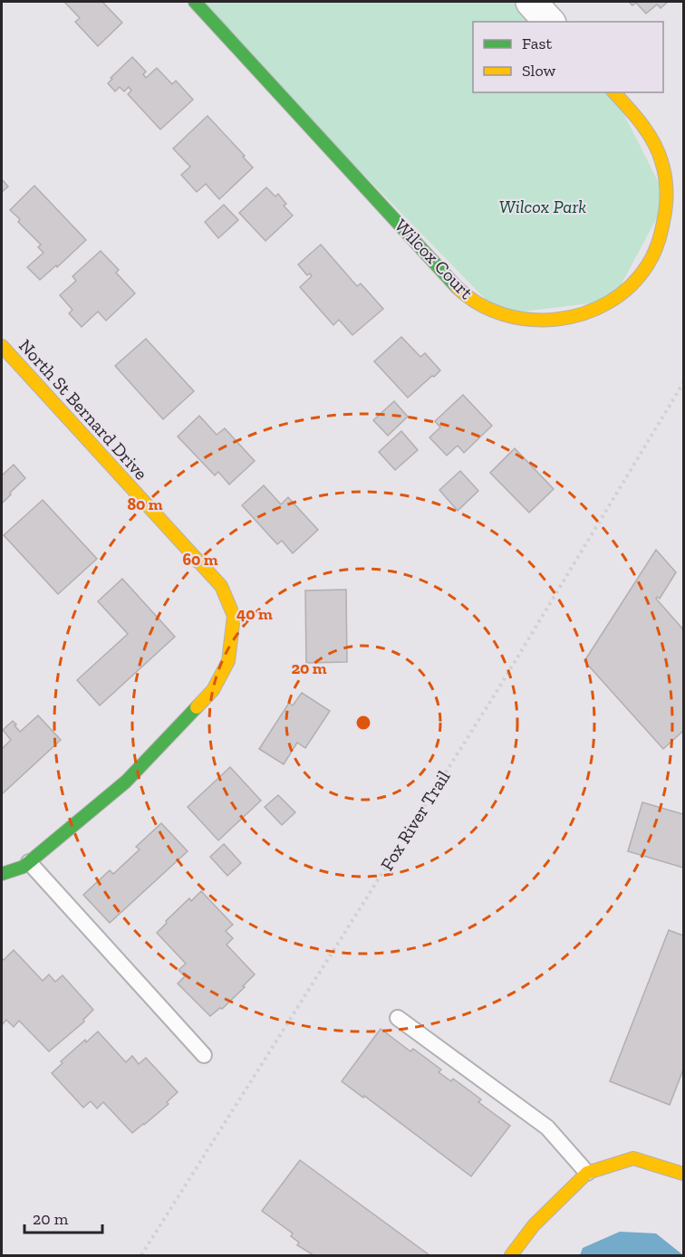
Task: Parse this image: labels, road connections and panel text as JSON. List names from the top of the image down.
{
  "streets": {
    "street": ["Wilcox Court", "North St Bernard Drive"],
    "path": ["Fox River Trail"]
  },
  "parks": ["Wilcox Park"],
  "legend": ["Fast", "Slow"],
  "scale_bar": "20 m",
  "rings": [
    "80 m",
    "60 m",
    "40 m",
    "20 m"
  ]
}
